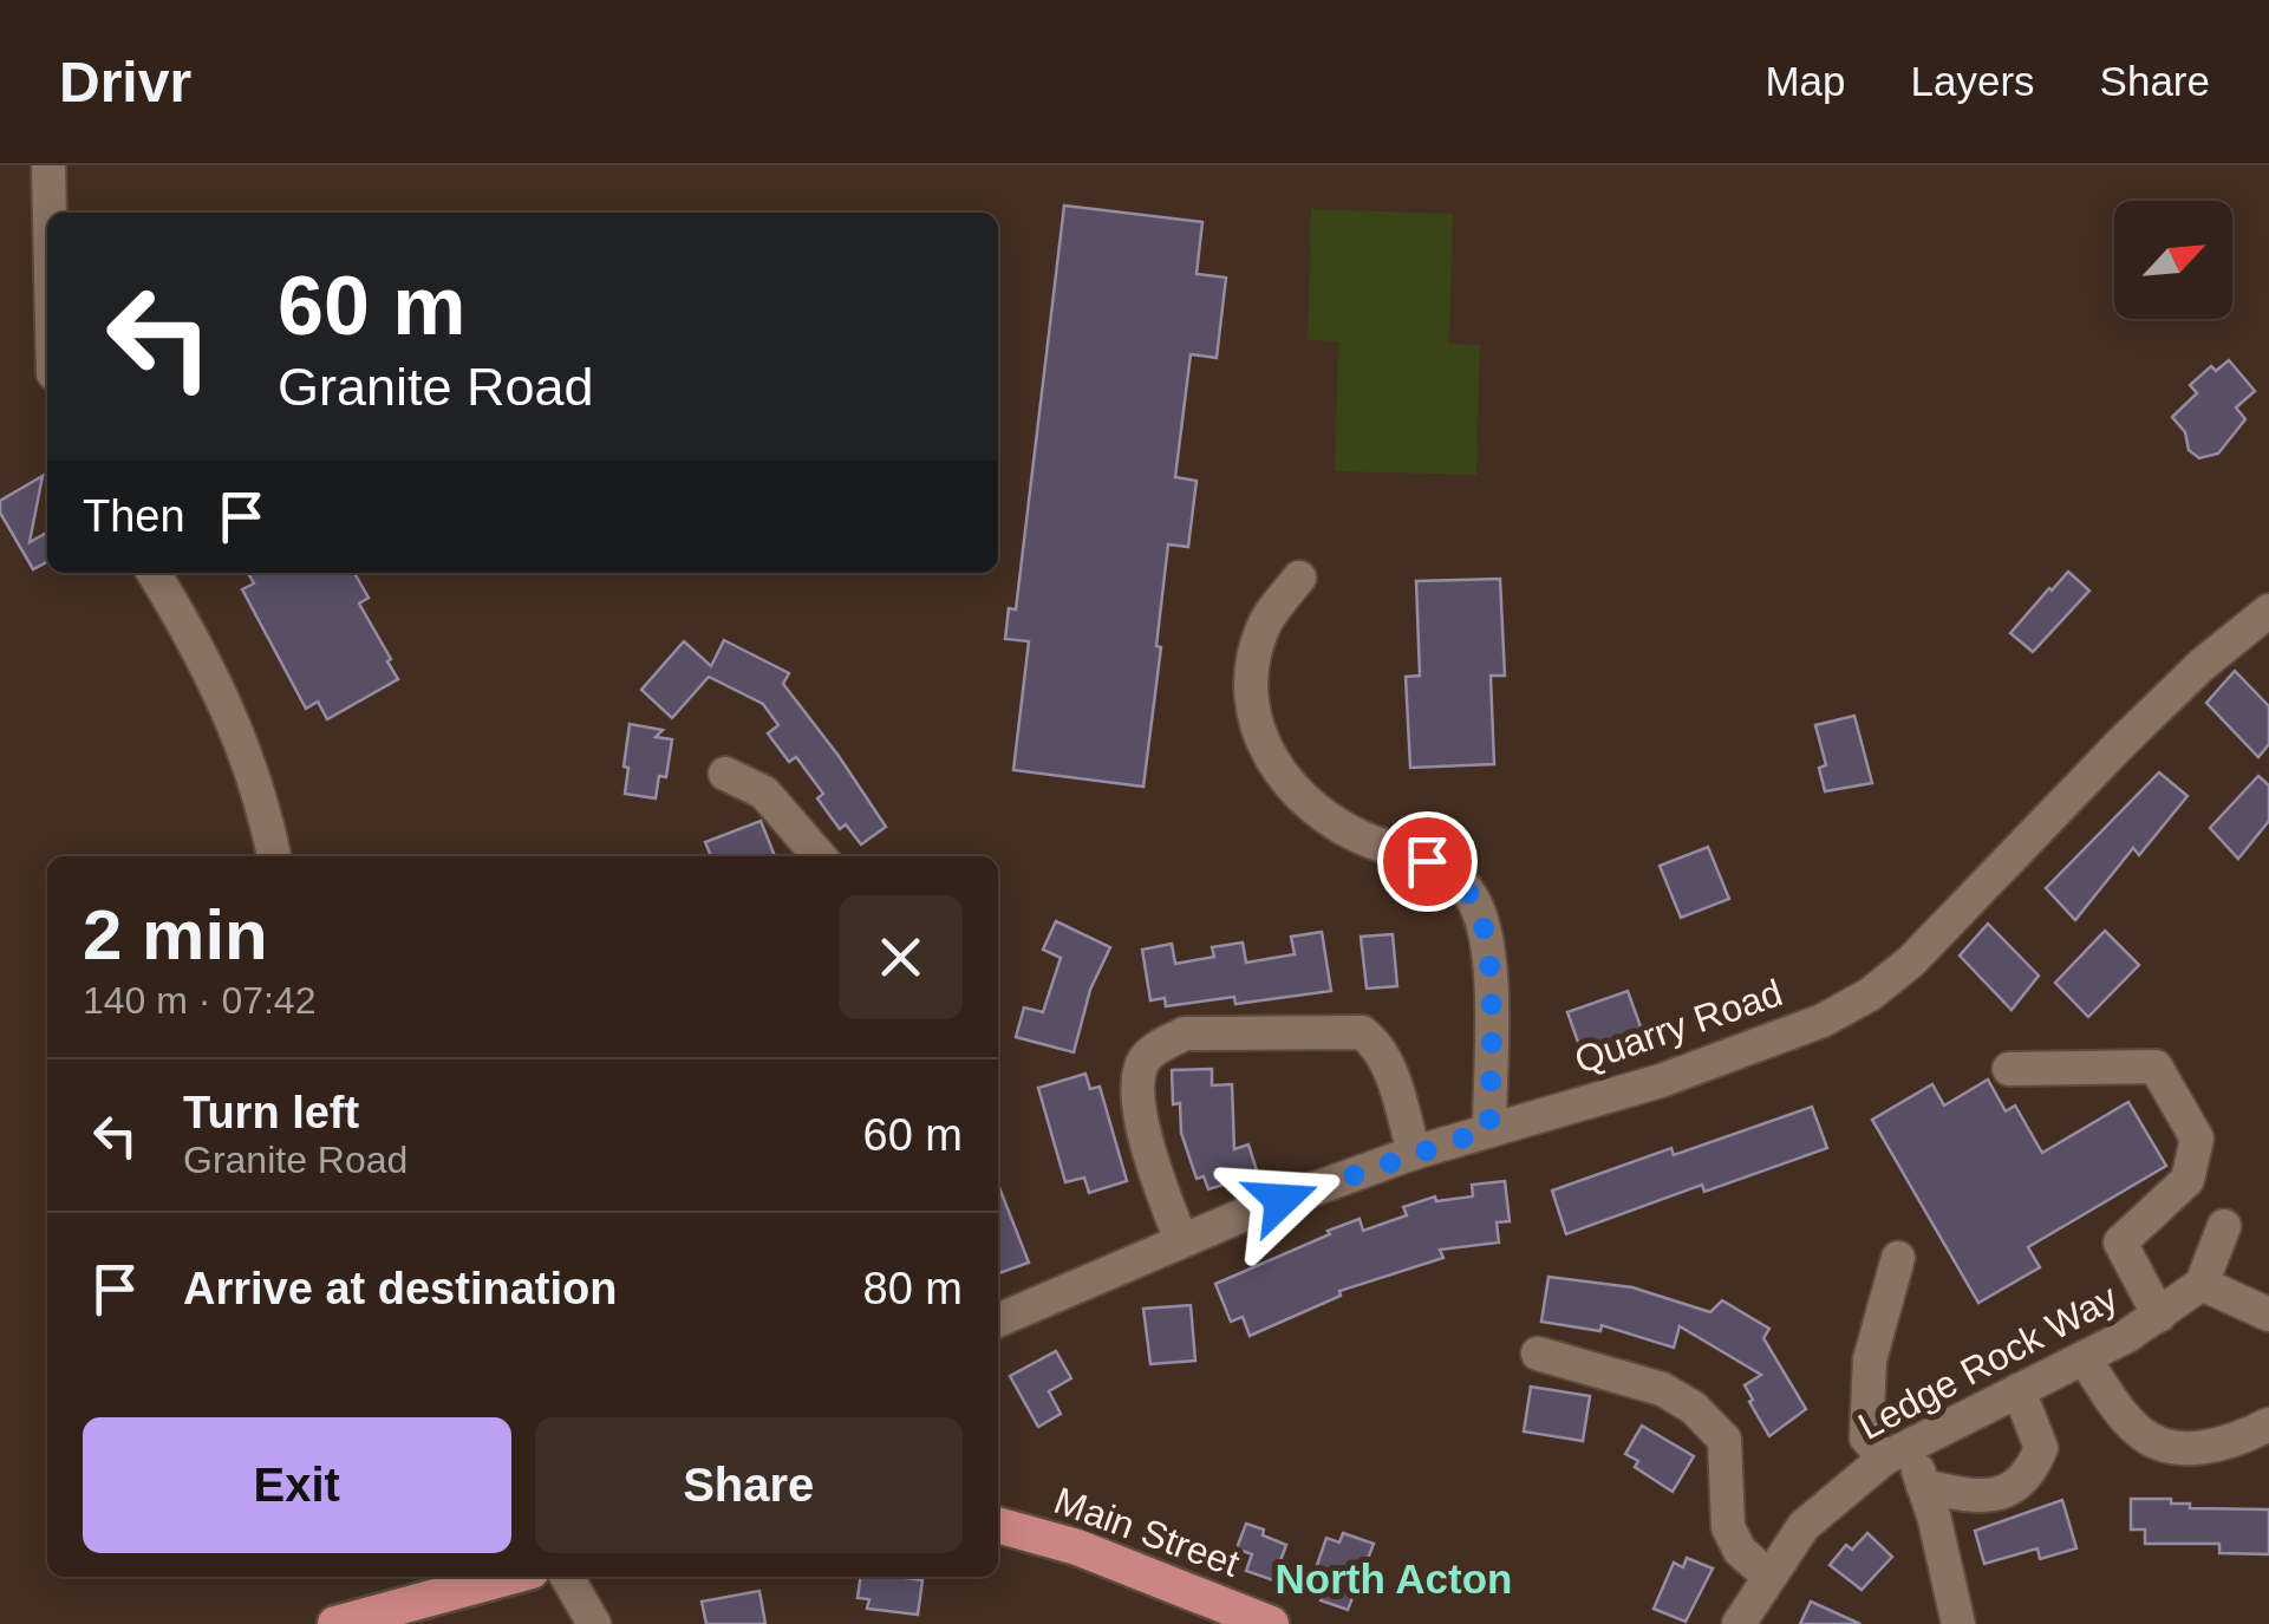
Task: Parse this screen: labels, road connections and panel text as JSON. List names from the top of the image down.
{
  "streets": {
    "main road": ["Main Street"],
    "street": ["Quarry Road", "Ledge Rock Way"]
  },
  "districts": ["North Acton"],
  "north": "top right",
  "page": {
    "header": "Drivr",
    "nav": ["Map", "Layers", "Share"],
    "turn": ["60 m", "Granite Road"],
    "then": "Then",
    "heading": ["2 min", "140 m · 07:42"],
    "list": [
      {
        "name": "Turn left",
        "note": "Granite Road",
        "value": "60 m"
      },
      {
        "name": "Arrive at destination",
        "value": "80 m"
      }
    ],
    "buttons": ["Exit", "Share"]
  }
}
